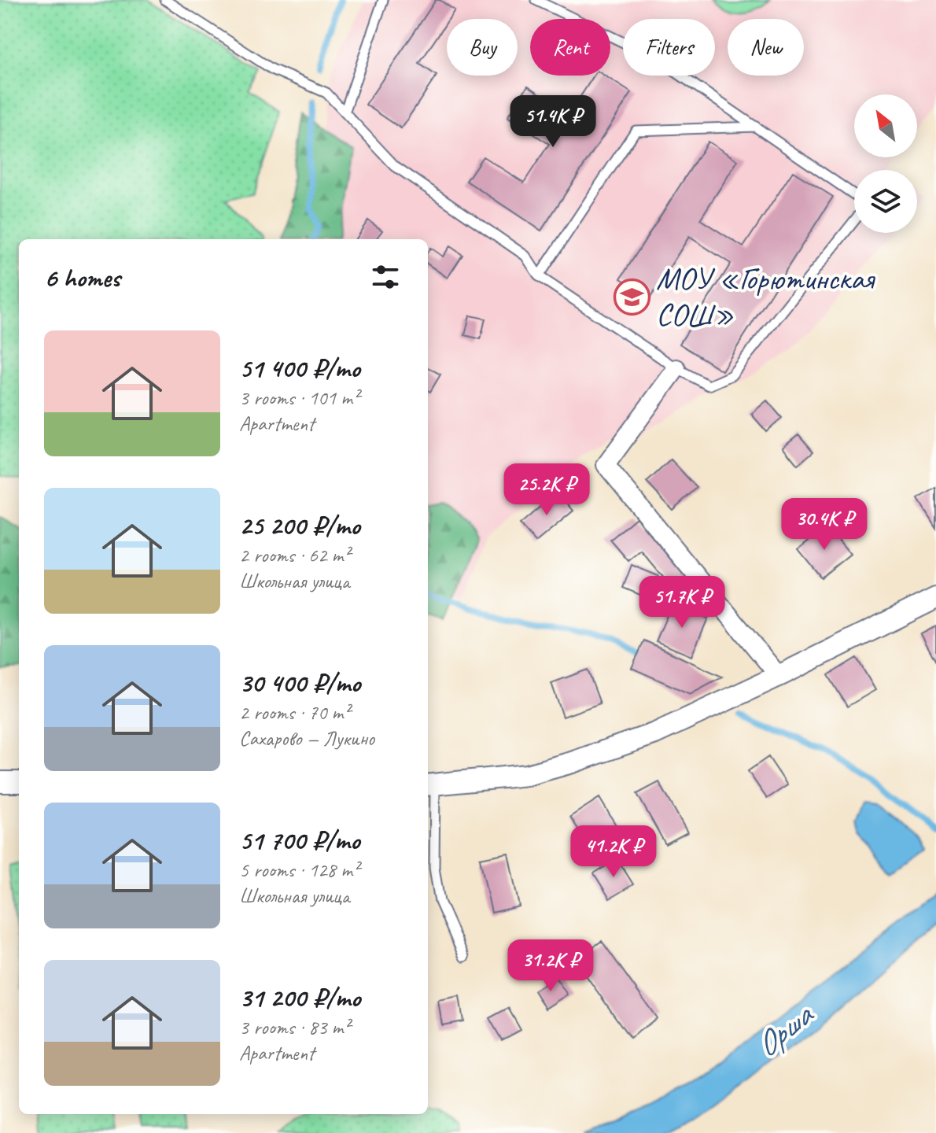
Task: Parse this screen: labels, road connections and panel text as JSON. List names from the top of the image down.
{
  "water": ["Орша"],
  "places": {
    "school or university": ["МОУ «Горютинская СОШ»"]
  },
  "north": "top left",
  "page": {
    "chip": [
      "Buy",
      "Rent",
      "Filters",
      "New"
    ],
    "price": [
      "51.4K ₽",
      "25.2K ₽",
      "30.4K ₽",
      "51.7K ₽",
      "41.2K ₽",
      "31.2K ₽"
    ],
    "heading": "6 homes",
    "list": [
      {
        "name": "51 400 ₽/mo",
        "note": "3 rooms · 101 m² · Apartment"
      },
      {
        "name": "25 200 ₽/mo",
        "note": "2 rooms · 62 m² · Школьная улица"
      },
      {
        "name": "30 400 ₽/mo",
        "note": "2 rooms · 70 m² · Сахарово — Лукино"
      },
      {
        "name": "51 700 ₽/mo",
        "note": "5 rooms · 128 m² · Школьная улица"
      },
      {
        "name": "31 200 ₽/mo",
        "note": "3 rooms · 83 m² · Apartment"
      }
    ]
  }
}
